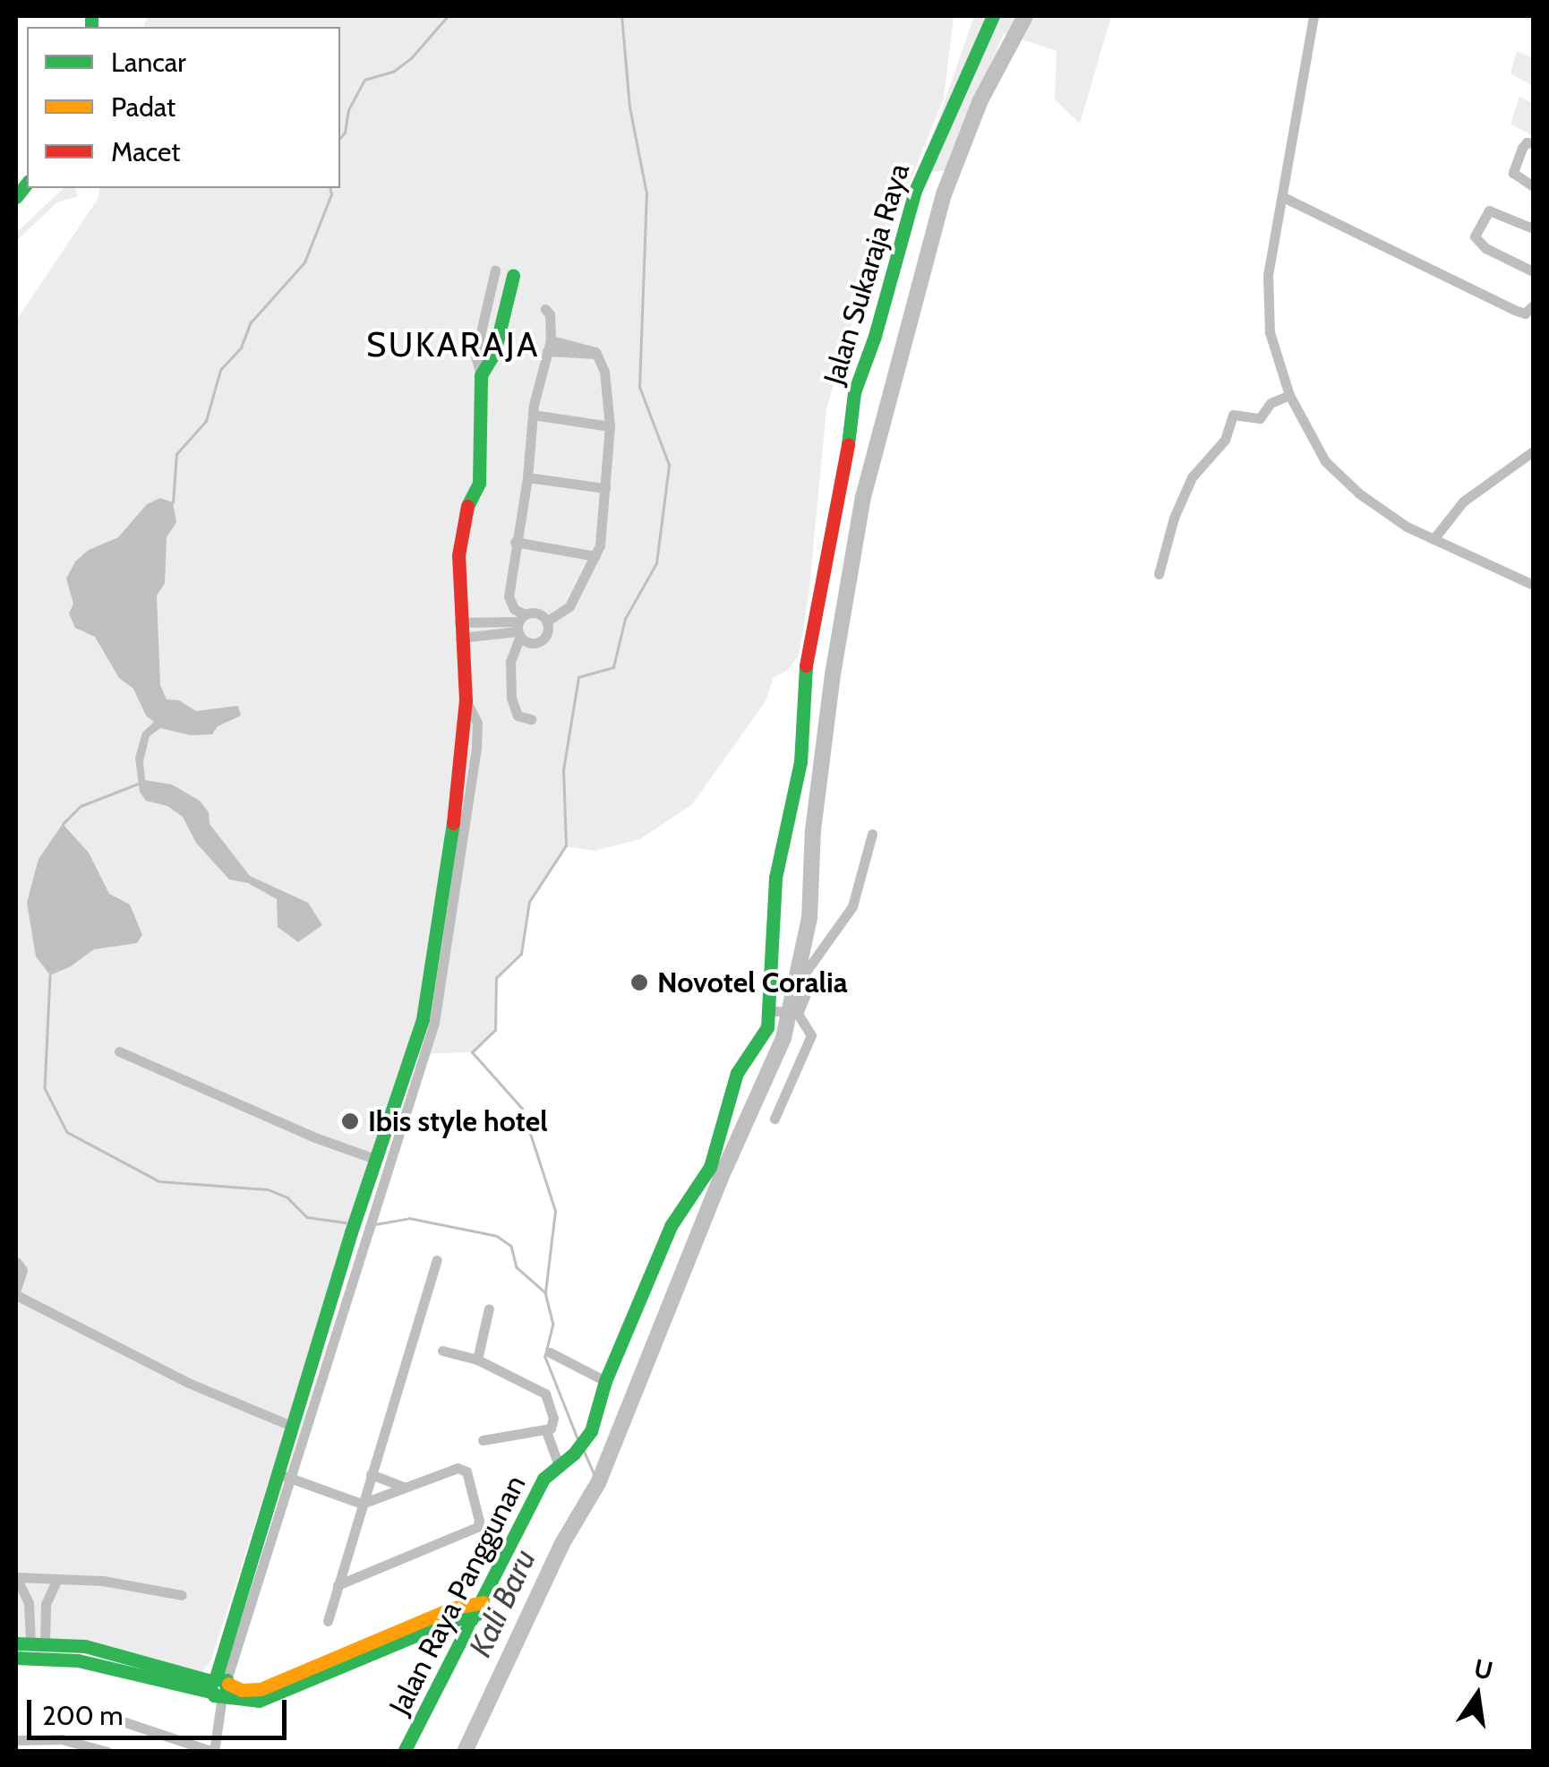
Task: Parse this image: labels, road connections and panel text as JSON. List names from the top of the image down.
{
  "streets": {
    "main road": ["Jalan Sukaraja Raya", "Jalan Raya Panggunan"]
  },
  "crossings": [
    ["Jalan Sukaraja Raya", "Jalan Raya Panggunan"]
  ],
  "districts": ["SUKARAJA"],
  "water": ["Kali Baru"],
  "places": ["Novotel Coralia", "Ibis style hotel"],
  "legend": ["Lancar", "Padat", "Macet"],
  "scale_bar": "200 m",
  "north": "top"
}
